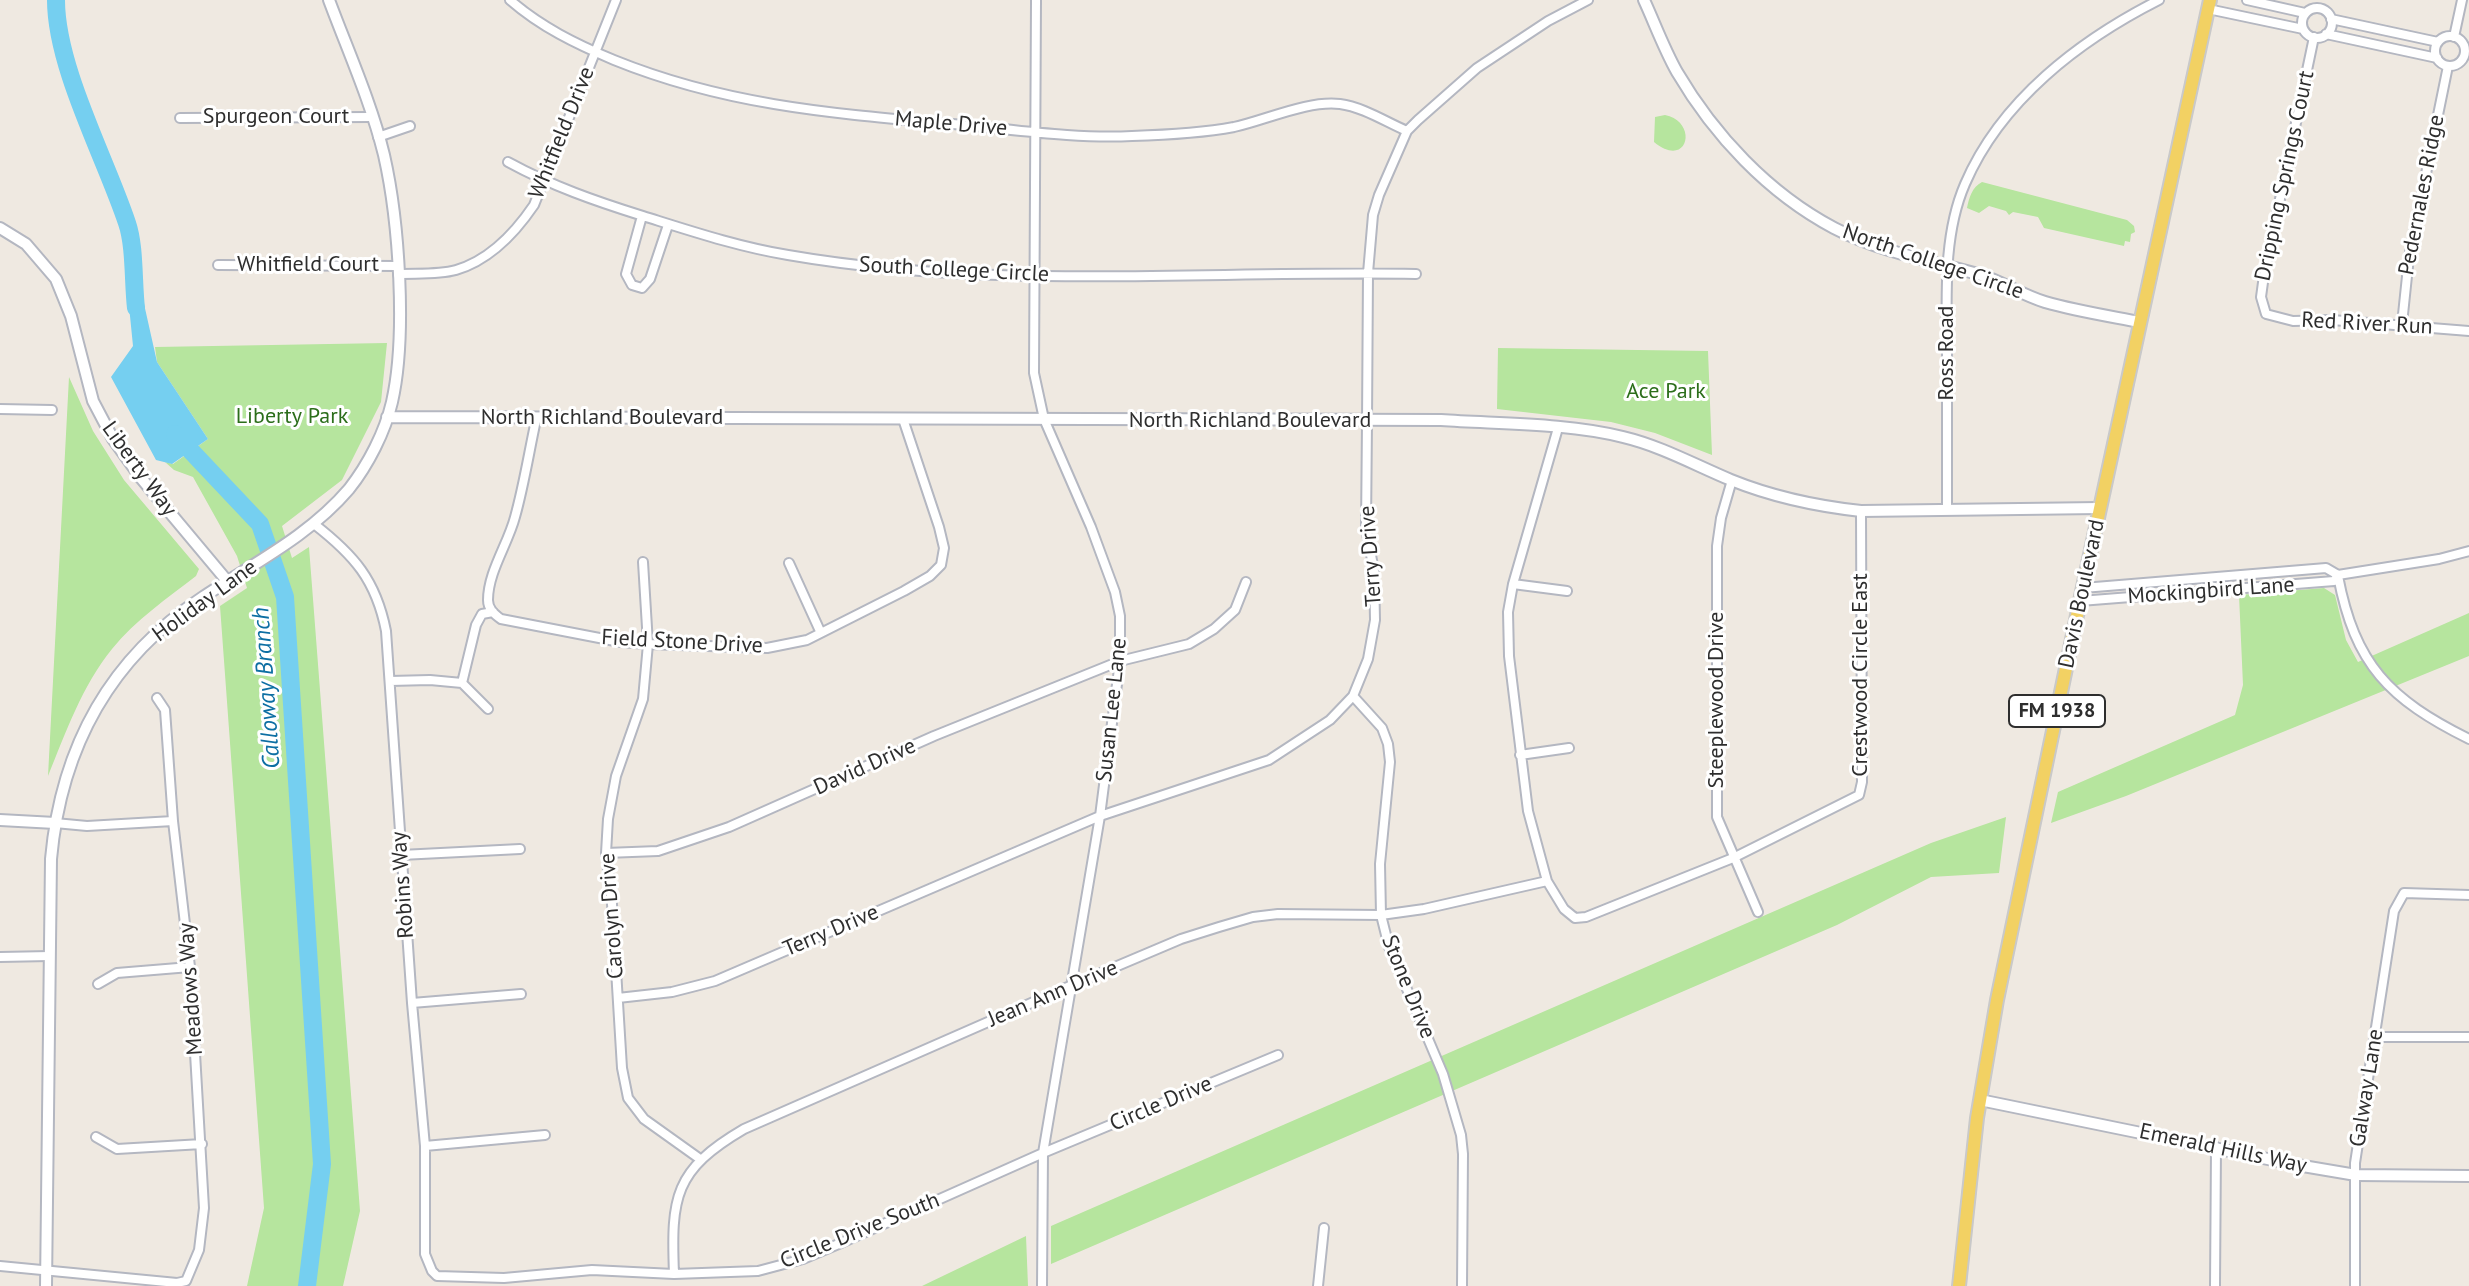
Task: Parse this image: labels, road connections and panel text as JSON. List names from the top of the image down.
{
  "streets": {
    "main road": ["Davis Boulevard", "FM 1938"],
    "street": [
      "Spurgeon Court",
      "Maple Drive",
      "Whitfield Drive",
      "Dripping Springs Court",
      "Pedernales Ridge",
      "North College Circle",
      "Whitfield Court",
      "South College Circle",
      "Red River Run",
      "Ross Road",
      "North Richland Boulevard",
      "Liberty Way",
      "Terry Drive",
      "Mockingbird Lane",
      "Holiday Lane",
      "Field Stone Drive",
      "Crestwood Circle East",
      "Steeplewood Drive",
      "Susan Lee Lane",
      "David Drive",
      "Robins Way",
      "Carolyn Drive",
      "Stone Drive",
      "Meadows Way",
      "Jean Ann Drive",
      "Galway Lane",
      "Circle Drive",
      "Emerald Hills Way",
      "Circle Drive South"
    ]
  },
  "crossings": [
    ["Spurgeon Court", "Holiday Lane"],
    ["Maple Drive", "Whitfield Drive"],
    ["Maple Drive", "Terry Drive"],
    ["Maple Drive", "Susan Lee Lane"],
    ["Whitfield Drive", "Whitfield Court"],
    ["Whitfield Drive", "South College Circle"],
    ["Whitfield Drive", "Holiday Lane"],
    ["Dripping Springs Court", "Red River Run"],
    ["Pedernales Ridge", "Red River Run"],
    ["North College Circle", "Ross Road"],
    ["North College Circle", "Davis Boulevard"],
    ["Whitfield Court", "Holiday Lane"],
    ["South College Circle", "Terry Drive"],
    ["South College Circle", "Susan Lee Lane"],
    ["Ross Road", "North Richland Boulevard"],
    ["North Richland Boulevard", "Terry Drive"],
    ["North Richland Boulevard", "Davis Boulevard"],
    ["North Richland Boulevard", "Holiday Lane"],
    ["North Richland Boulevard", "Field Stone Drive"],
    ["North Richland Boulevard", "Crestwood Circle East"],
    ["North Richland Boulevard", "Steeplewood Drive"],
    ["North Richland Boulevard", "Susan Lee Lane"],
    ["Liberty Way", "Holiday Lane"],
    ["Terry Drive", "Susan Lee Lane"],
    ["Terry Drive", "Carolyn Drive"],
    ["Terry Drive", "Stone Drive"],
    ["Mockingbird Lane", "Davis Boulevard"],
    ["Davis Boulevard", "Emerald Hills Way"],
    ["Holiday Lane", "Robins Way"],
    ["Holiday Lane", "Meadows Way"],
    ["Field Stone Drive", "Carolyn Drive"],
    ["Crestwood Circle East", "Steeplewood Drive"],
    ["Susan Lee Lane", "David Drive"],
    ["Susan Lee Lane", "Jean Ann Drive"],
    ["Susan Lee Lane", "Circle Drive"],
    ["Susan Lee Lane", "Circle Drive South"],
    ["David Drive", "Carolyn Drive"],
    ["Robins Way", "Circle Drive South"],
    ["Carolyn Drive", "Jean Ann Drive"],
    ["Stone Drive", "Jean Ann Drive"],
    ["Jean Ann Drive", "Circle Drive South"],
    ["Galway Lane", "Emerald Hills Way"],
    ["Circle Drive", "Circle Drive South"]
  ],
  "water": ["Calloway Branch"],
  "parks": ["Ace Park", "Liberty Park"]
}
